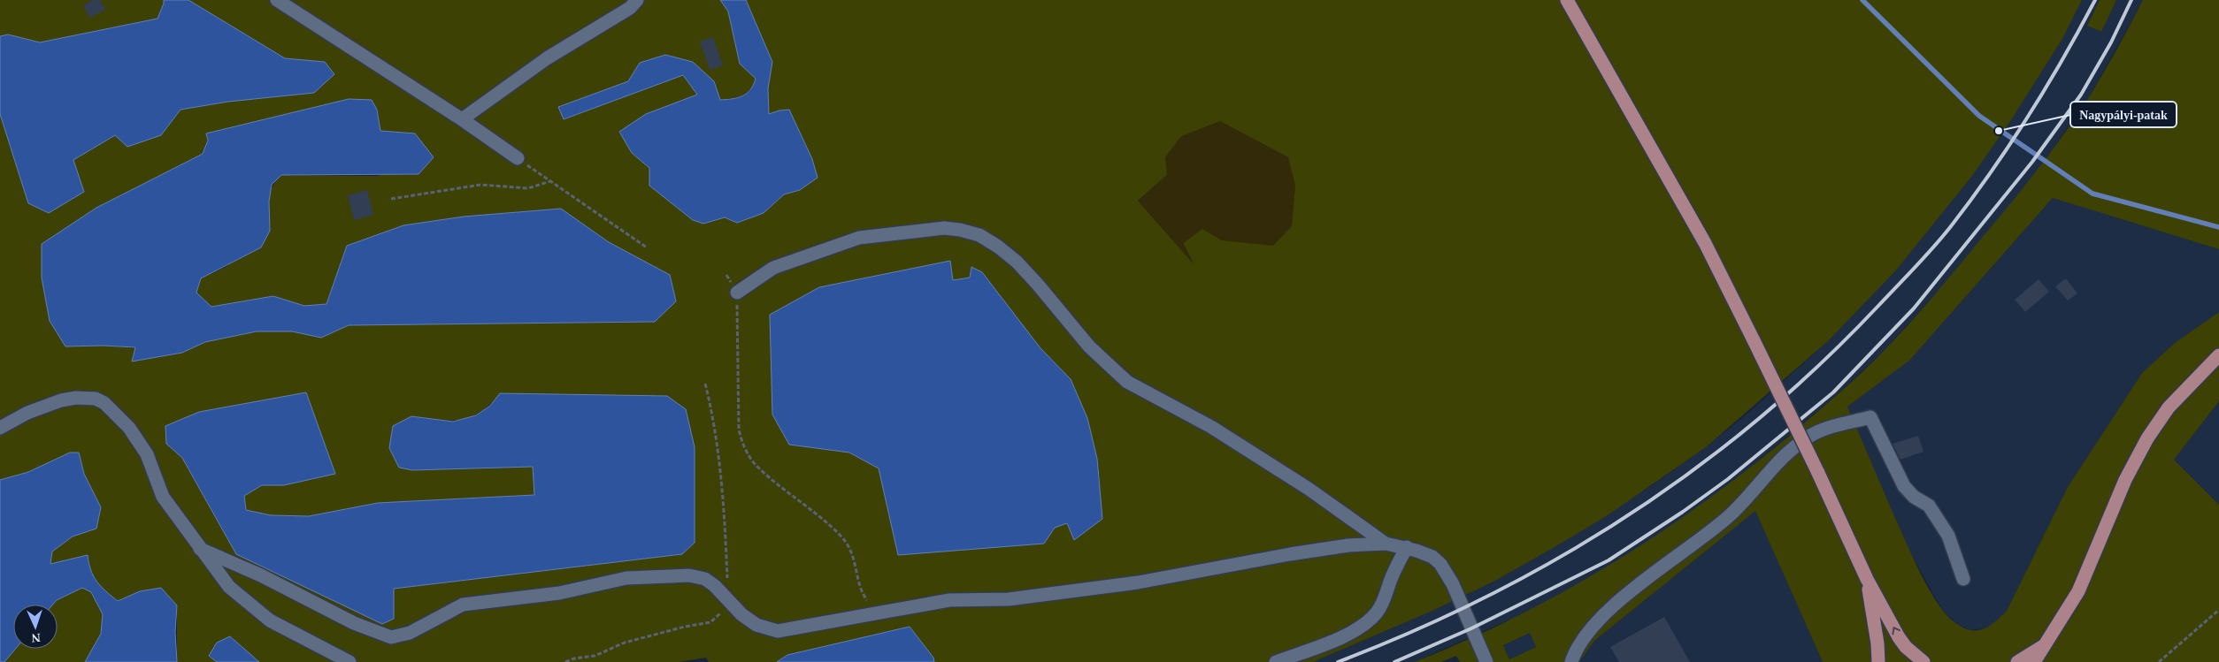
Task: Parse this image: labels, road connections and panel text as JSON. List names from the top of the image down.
{
  "places": ["Nagypályi-patak"],
  "north": "bottom"
}
